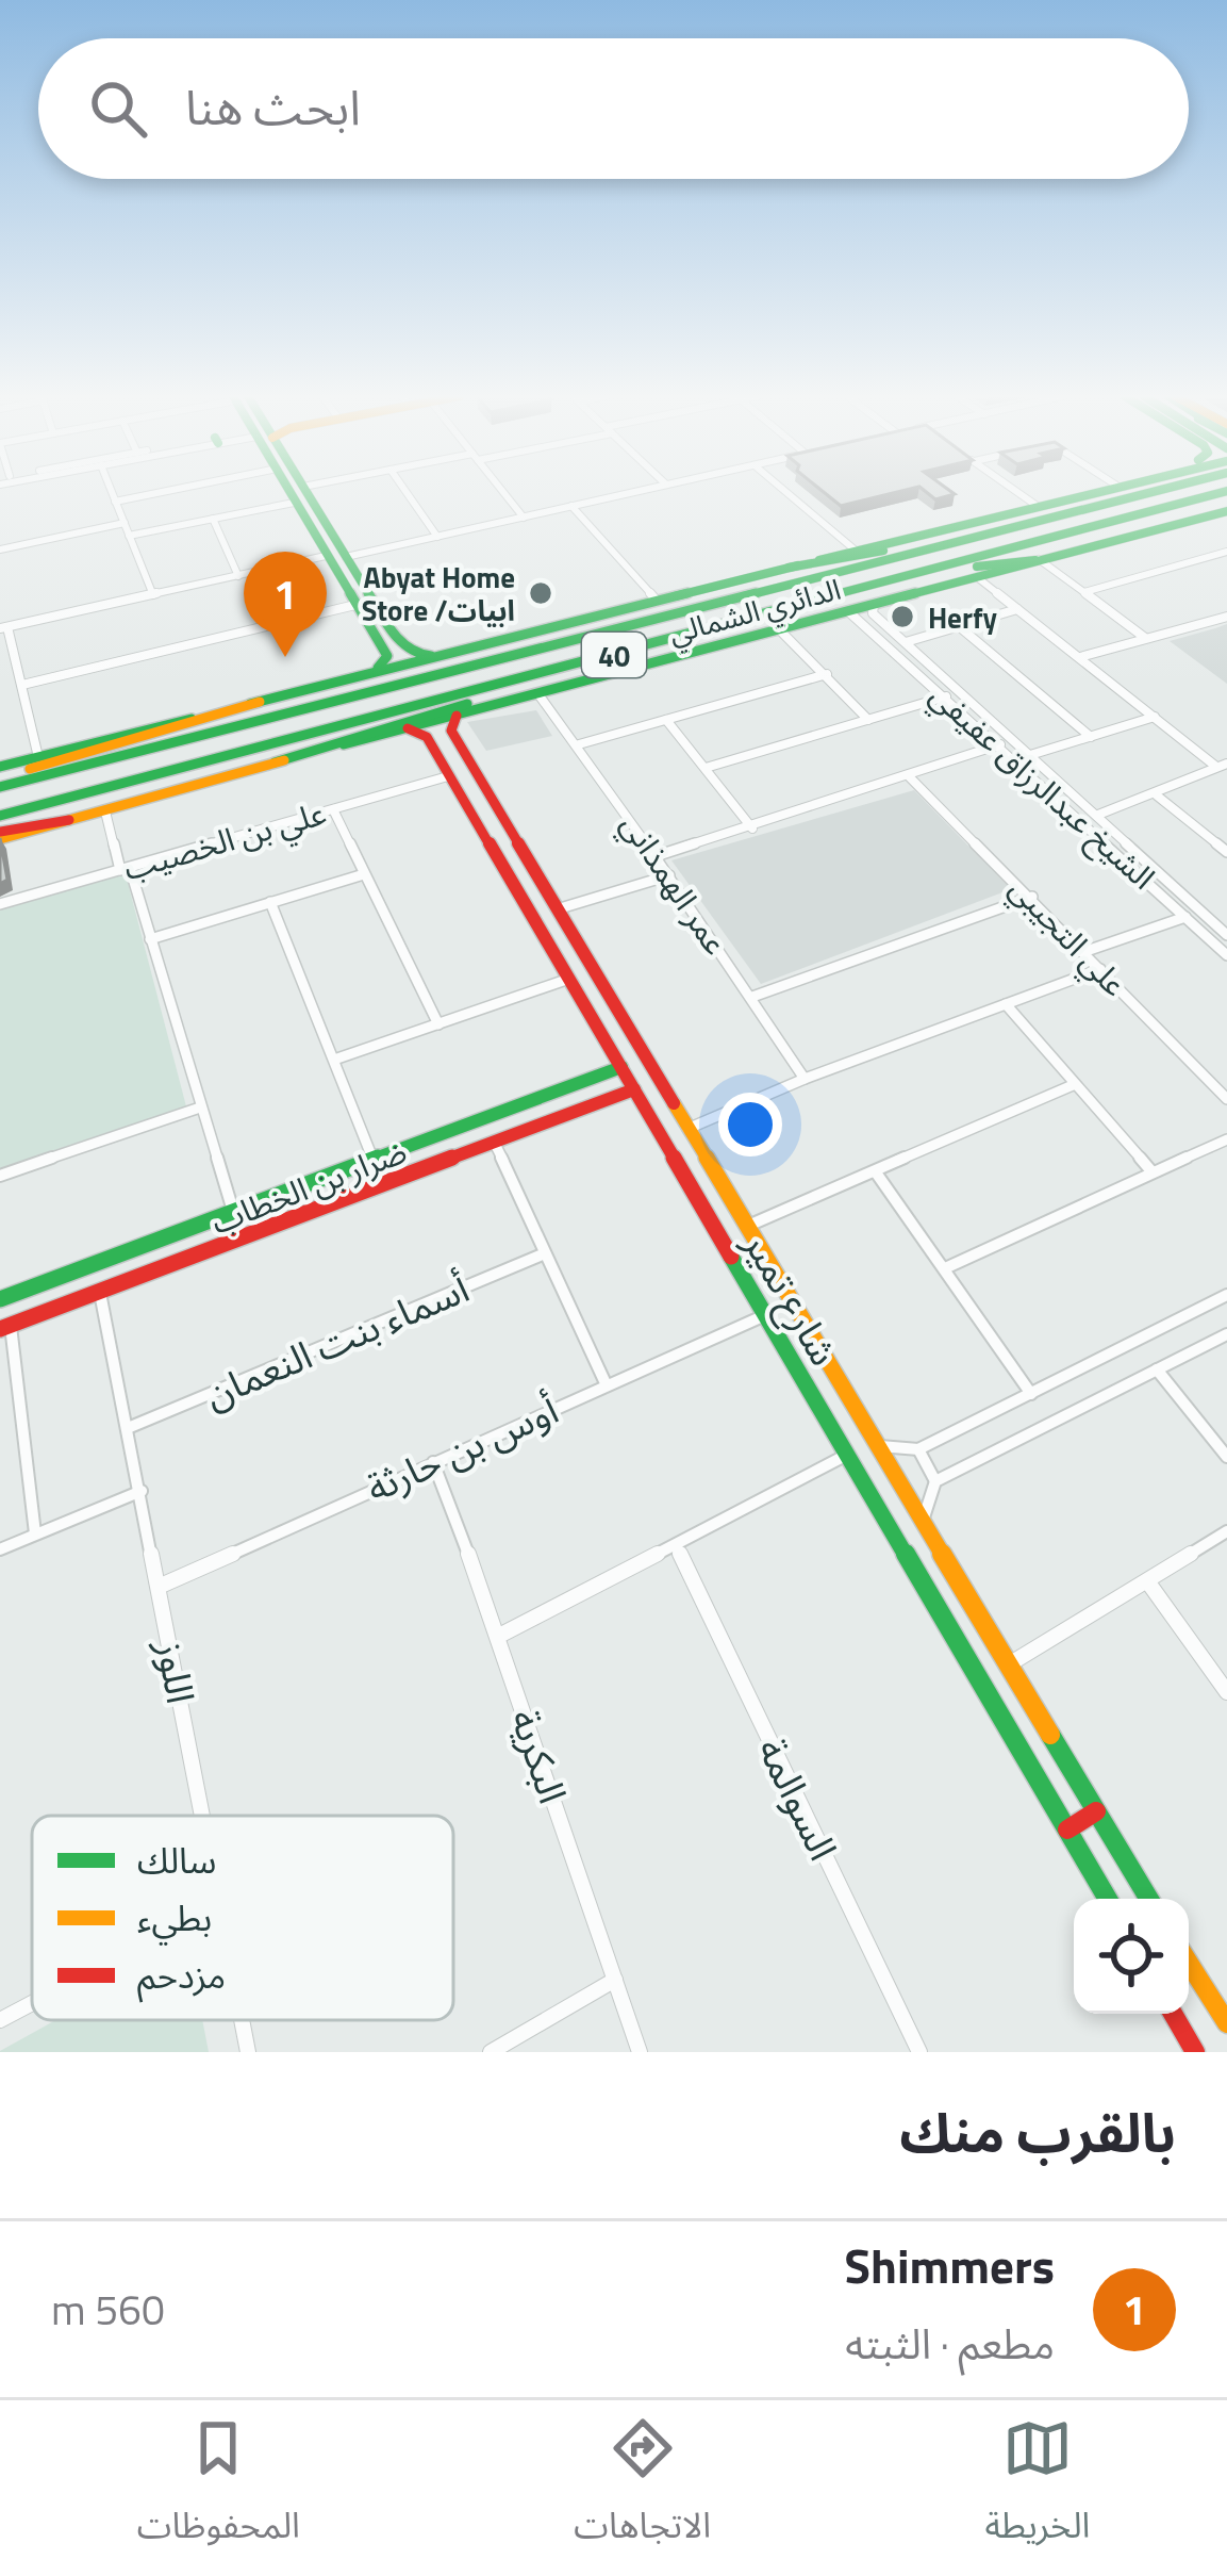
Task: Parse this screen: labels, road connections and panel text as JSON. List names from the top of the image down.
{
  "streets": {
    "main road": [
      "الدائري الشمالي",
      "40",
      "ضرار بن الخطاب",
      "شارع تمير"
    ],
    "street": [
      "الشيخ عبدالرزاق عفيفي",
      "علي بن الخصيب",
      "عمر الهمذاني",
      "علي التجيبي",
      "أسماء بنت النعمان",
      "أوس بن حارثة",
      "اللوز",
      "البكرية",
      "السوالمة"
    ]
  },
  "crossings": [
    ["الدائري الشمالي", "الشيخ عبدالرزاق عفيفي"],
    ["الدائري الشمالي", "عمر الهمذاني"],
    ["علي بن الخصيب", "شارع تمير"],
    ["ضرار بن الخطاب", "شارع تمير"],
    ["ضرار بن الخطاب", "اللوز"],
    ["شارع تمير", "أوس بن حارثة"],
    ["أسماء بنت النعمان", "اللوز"],
    ["أوس بن حارثة", "اللوز"],
    ["أوس بن حارثة", "البكرية"]
  ],
  "places": ["Abyat Home Store /ابيات", "Herfy"],
  "legend": ["سالك", "بطيء", "مزدحم"],
  "page": {
    "search": "ابحث هنا",
    "pins": "1",
    "heading": "بالقرب منك",
    "list": [
      {
        "mark": "1",
        "name": "Shimmers",
        "note": "مطعم · الثبته",
        "value": "560 m"
      }
    ],
    "nav": ["الخريطة", "الاتجاهات", "المحفوظات"]
  }
}
